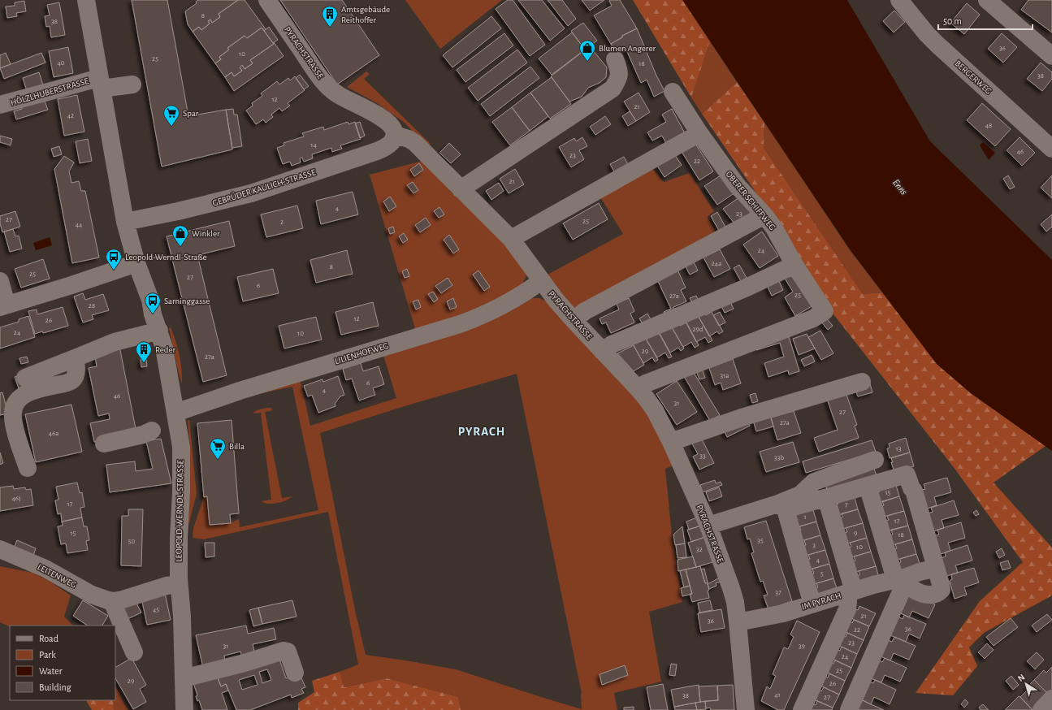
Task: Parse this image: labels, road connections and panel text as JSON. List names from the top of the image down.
{
  "streets": {
    "street": [
      "PYRACHSTRASSE",
      "BERGERWEG",
      "HÖLZLHUBERSTRASSE",
      "GEBRÜDER KAULICH-STRASSE",
      "OBERER SCHIFFWEG",
      "LILIENHOFWEG",
      "LEOPOLD-WERNDL-STRASSE",
      "LEITENWEG",
      "IM PYRACH"
    ]
  },
  "crossings": [
    ["PYRACHSTRASSE", "GEBRÜDER KAULICH-STRASSE"],
    ["PYRACHSTRASSE", "OBERER SCHIFFWEG"],
    ["PYRACHSTRASSE", "LILIENHOFWEG"],
    ["PYRACHSTRASSE", "IM PYRACH"],
    ["HÖLZLHUBERSTRASSE", "LEOPOLD-WERNDL-STRASSE"],
    ["GEBRÜDER KAULICH-STRASSE", "LEOPOLD-WERNDL-STRASSE"],
    ["LILIENHOFWEG", "LEOPOLD-WERNDL-STRASSE"],
    ["LEOPOLD-WERNDL-STRASSE", "LEITENWEG"]
  ],
  "districts": ["PYRACH"],
  "water": ["Enns"],
  "places": {
    "building": ["Amtsgebäude Reithoffer", "Reder"],
    "shop": ["Blumen Angerer", "Winkler"],
    "supermarket": ["Spar", "Billa"],
    "bus stop": ["Leopold-Werndl-Straße", "Sarninggasse"]
  },
  "house_numbers": [
    "8",
    "38",
    "36",
    "10",
    "25",
    "40",
    "18",
    "38",
    "12",
    "21",
    "42",
    "48",
    "14",
    "46",
    "23",
    "22",
    "21",
    "4",
    "23",
    "27",
    "25",
    "2",
    "44",
    "24",
    "24a",
    "8",
    "25",
    "27",
    "6",
    "25",
    "27a",
    "28",
    "12",
    "26",
    "29d",
    "24",
    "10",
    "29",
    "27a",
    "31a",
    "6",
    "4",
    "46",
    "31",
    "27",
    "27a",
    "46a",
    "13",
    "33",
    "33b",
    "15",
    "46j",
    "17",
    "7",
    "1",
    "17",
    "15",
    "9",
    "18",
    "35",
    "50",
    "3",
    "10",
    "32",
    "4",
    "5",
    "37",
    "45",
    "21",
    "36",
    "36",
    "22",
    "23",
    "31",
    "39",
    "24",
    "25",
    "29",
    "26",
    "41",
    "38",
    "27"
  ],
  "legend": [
    "Road",
    "Park",
    "Water",
    "Building"
  ],
  "scale_bar": "50 m",
  "north": "top left"
}
